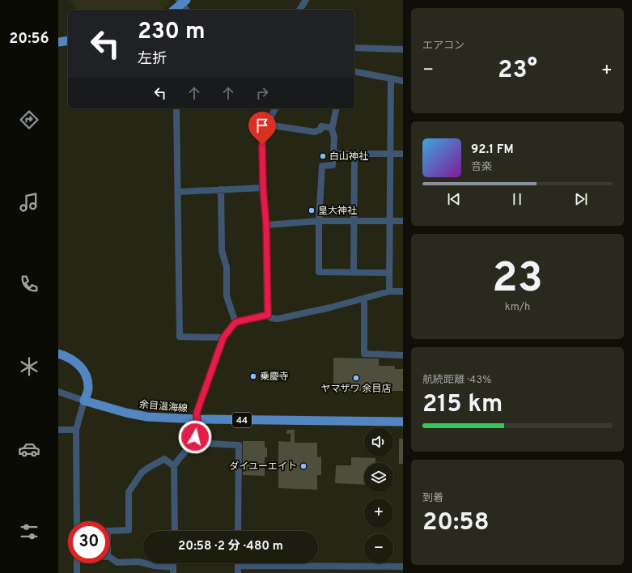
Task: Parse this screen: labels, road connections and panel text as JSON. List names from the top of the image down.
{
  "streets": {
    "main road": ["余目温海線", "44"]
  },
  "places": [
    "白山神社",
    "皇大神社",
    "乗慶寺",
    "ヤマザワ 余目店",
    "ダイユーエイト"
  ],
  "page": {
    "tabs": "20:56",
    "tile": [
      "エアコン",
      ["23", "km/h"],
      ["航続距離 · 43%", "215 km"],
      ["到着", "20:58"]
    ],
    "turn": ["230 m", "左折"],
    "heat": ["−", "23°", "+"],
    "song": ["92.1 FM", "音楽"],
    "map_buttons": ["+", "−"],
    "limit": "30",
    "trip": "20:58 · 2 分 · 480 m"
  }
}
